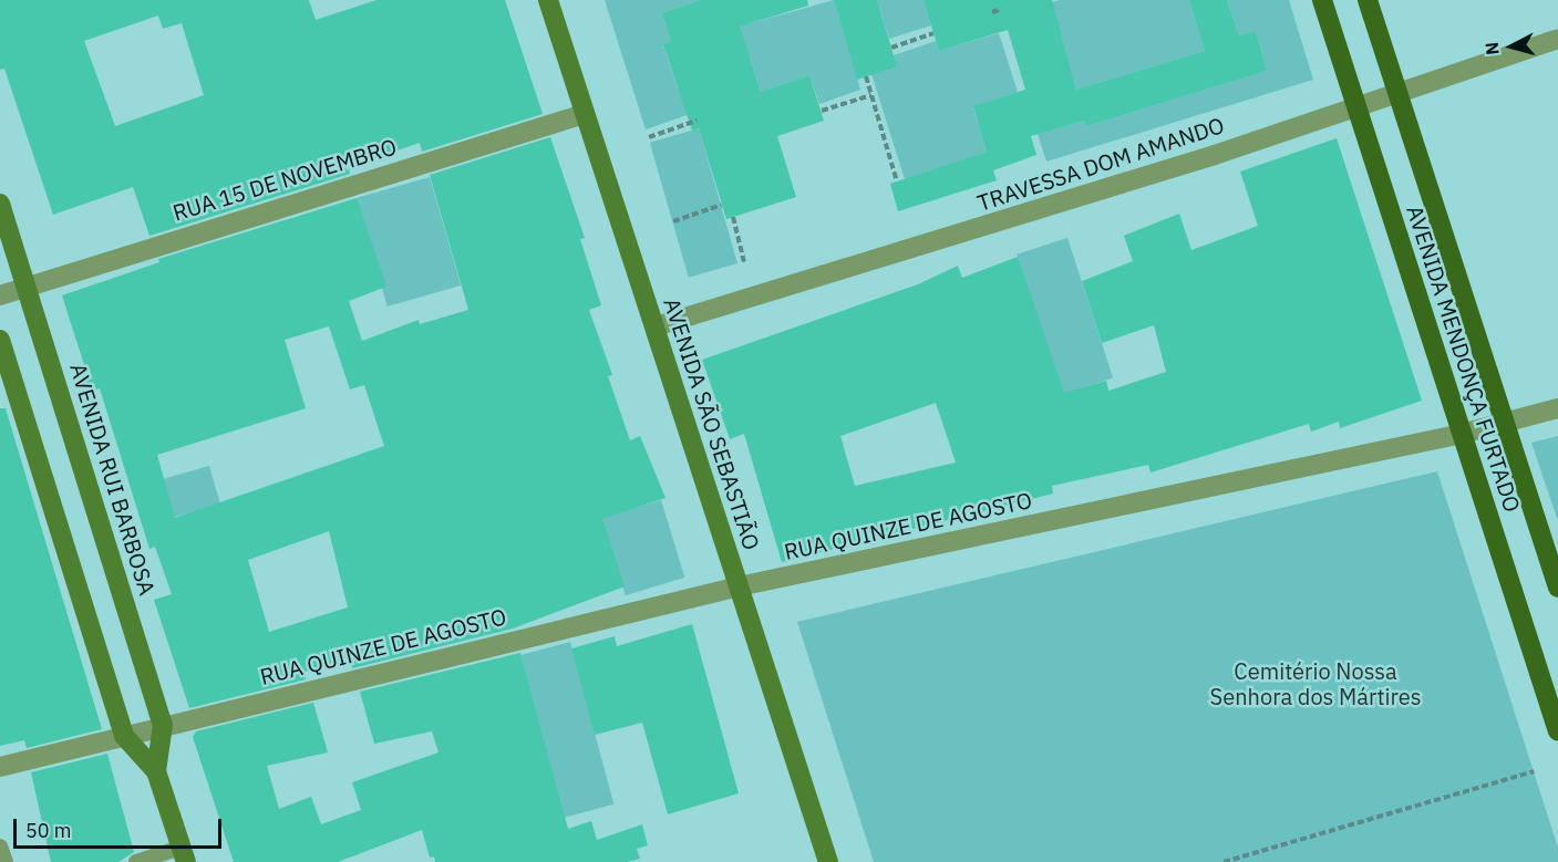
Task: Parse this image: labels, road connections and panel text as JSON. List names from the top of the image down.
{
  "streets": {
    "main road": ["AVENIDA MENDONÇA FURTADO", "AVENIDA SÃO SEBASTIÃO", "AVENIDA RUI BARBOSA"],
    "street": ["TRAVESSA DOM AMANDO", "RUA 15 DE NOVEMBRO", "RUA QUINZE DE AGOSTO"]
  },
  "crossings": [
    ["TRAVESSA DOM AMANDO", "AVENIDA MENDONÇA FURTADO"],
    ["TRAVESSA DOM AMANDO", "AVENIDA SÃO SEBASTIÃO"],
    ["RUA 15 DE NOVEMBRO", "AVENIDA SÃO SEBASTIÃO"],
    ["RUA 15 DE NOVEMBRO", "AVENIDA RUI BARBOSA"],
    ["AVENIDA MENDONÇA FURTADO", "RUA QUINZE DE AGOSTO"],
    ["AVENIDA SÃO SEBASTIÃO", "RUA QUINZE DE AGOSTO"],
    ["AVENIDA RUI BARBOSA", "RUA QUINZE DE AGOSTO"]
  ],
  "parks": ["Cemitério Nossa Senhora dos Mártires"],
  "scale_bar": "50 m",
  "north": "left"
}
